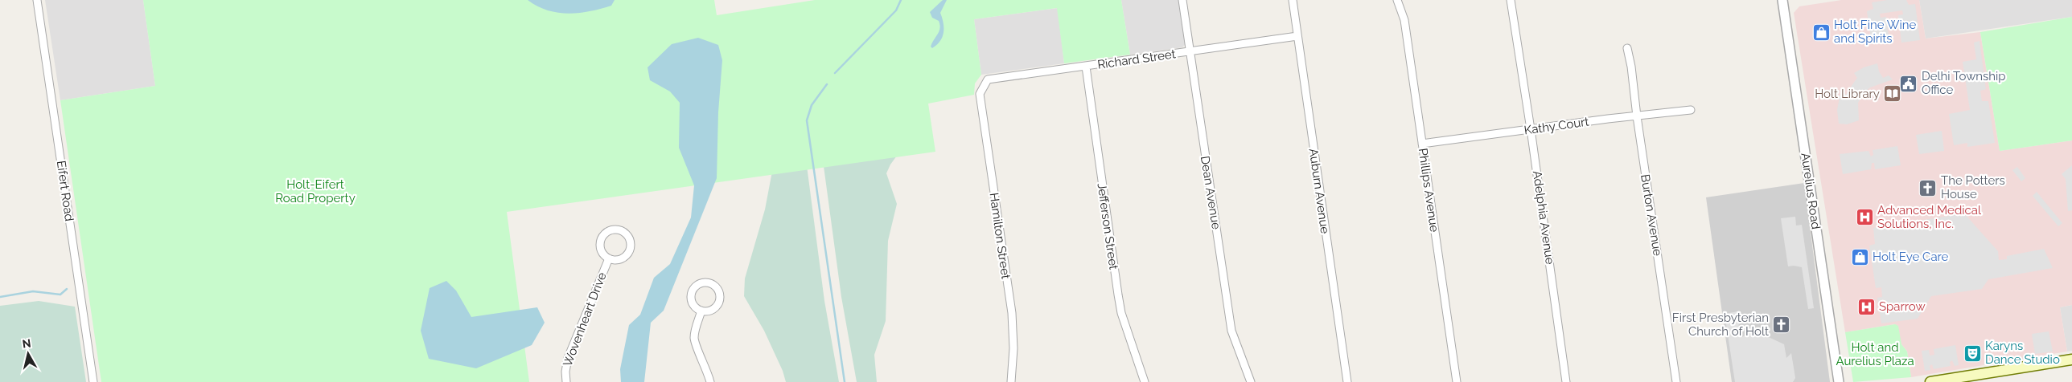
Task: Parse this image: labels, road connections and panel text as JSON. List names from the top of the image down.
{
  "streets": {
    "street": [
      "Richard Street",
      "Kathy Court",
      "Phillips Avenue",
      "Eifert Road",
      "Auburn Avenue",
      "Aurelius Road",
      "Dean Avenue",
      "Burton Avenue",
      "Adelphia Avenue",
      "Jefferson Street",
      "Hamilton Street",
      "Wovenheart Drive"
    ]
  },
  "crossings": [
    ["Richard Street", "Auburn Avenue"],
    ["Richard Street", "Dean Avenue"],
    ["Richard Street", "Jefferson Street"],
    ["Richard Street", "Hamilton Street"],
    ["Kathy Court", "Phillips Avenue"],
    ["Kathy Court", "Burton Avenue"],
    ["Kathy Court", "Adelphia Avenue"]
  ],
  "parks": ["Holt-Eifert Road Property", "Holt and Aurelius Plaza"],
  "places": {
    "shop": ["Holt Fine Wine and Spirits", "Holt Eye Care"],
    "public building": ["Delhi Township Office"],
    "library": ["Holt Library"],
    "church": ["The Potters House", "First Presbyterian Church of Holt"],
    "hospital": ["Advanced Medical Solutions, Inc.", "Sparrow"],
    "theatre": ["Karyns Dance Studio"]
  },
  "north": "top"
}
